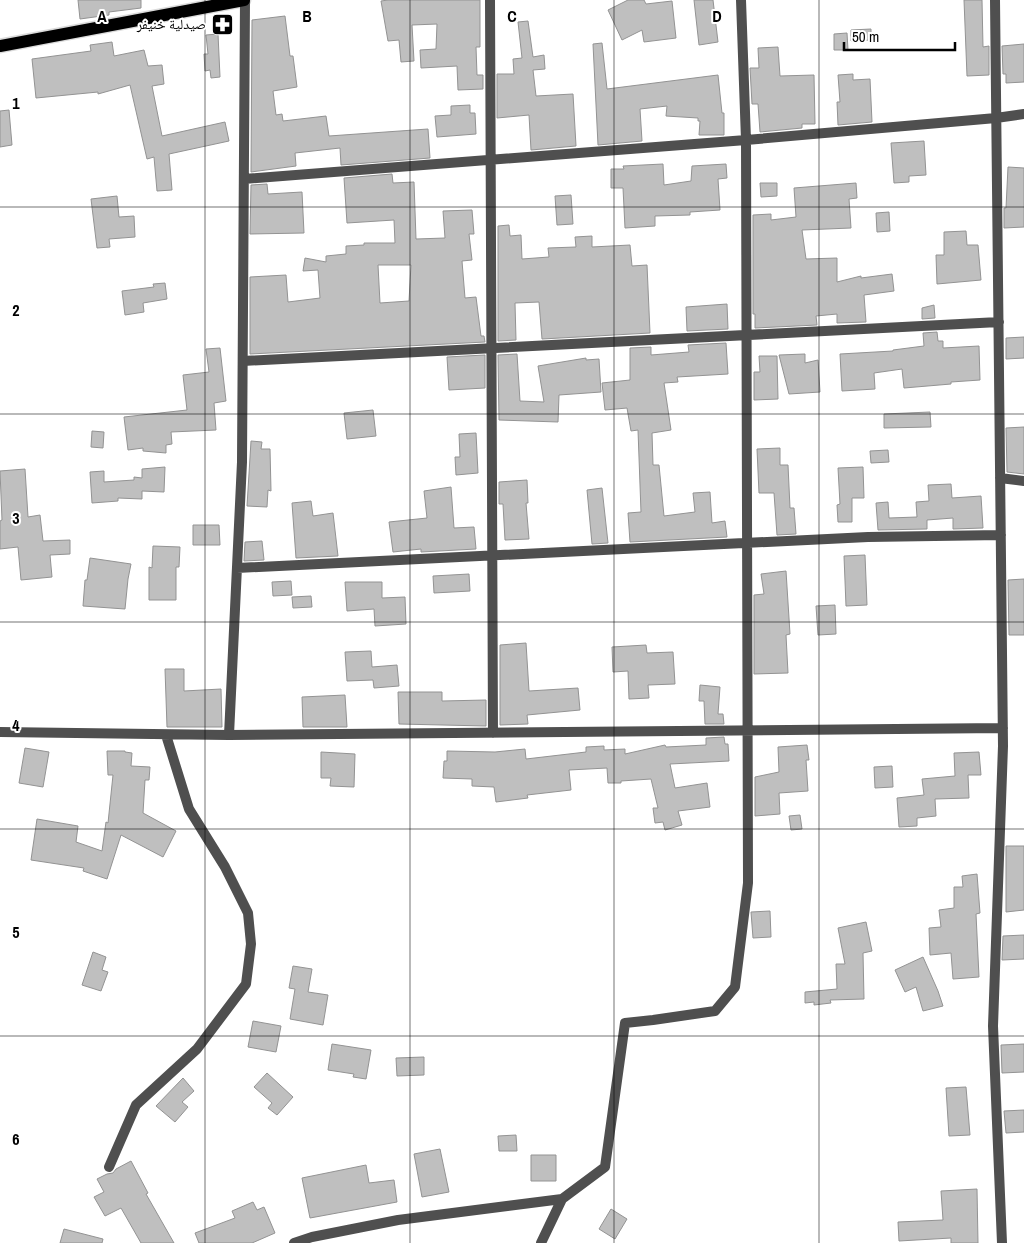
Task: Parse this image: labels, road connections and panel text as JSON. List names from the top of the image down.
{
  "places": {
    "pharmacy": ["صيدلية خنيفر"]
  },
  "scale_bar": "50 m",
  "grid": {
    "columns": [
      "A",
      "B",
      "C",
      "D"
    ],
    "rows": [
      "1",
      "2",
      "3",
      "4",
      "5",
      "6"
    ]
  }
}
